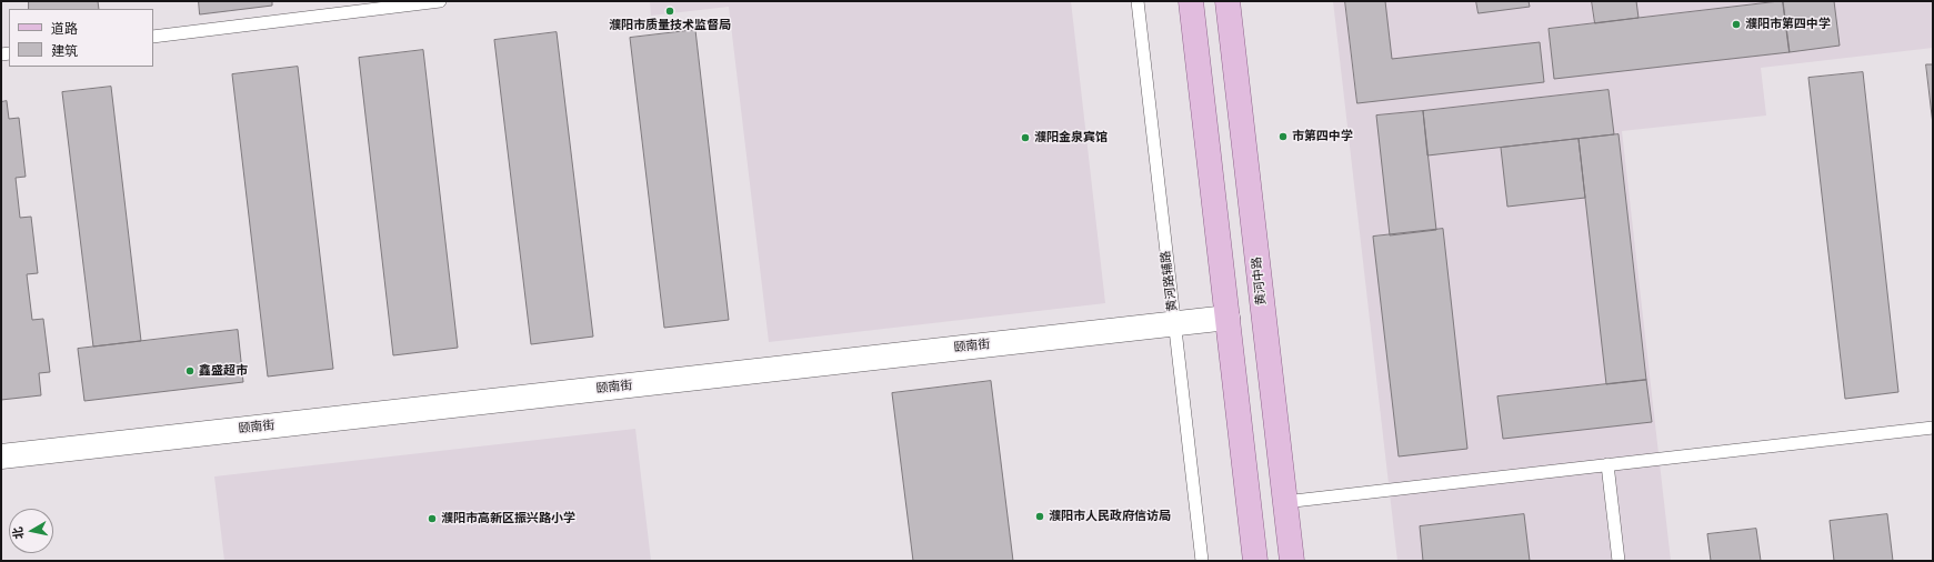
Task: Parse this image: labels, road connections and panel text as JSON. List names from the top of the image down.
{
  "streets": {
    "main road": ["黄河中路"],
    "street": ["颐南街"],
    "lane": ["黄河路辅路"]
  },
  "crossings": [
    ["黄河路辅路", "颐南街"]
  ],
  "places": [
    "濮阳市质量技术监督局",
    "濮阳市第四中学",
    "市第四中学",
    "濮阳金泉宾馆",
    "鑫盛超市",
    "濮阳市人民政府信访局",
    "濮阳市高新区振兴路小学"
  ],
  "legend": ["道路", "建筑"],
  "north": "left"
}
